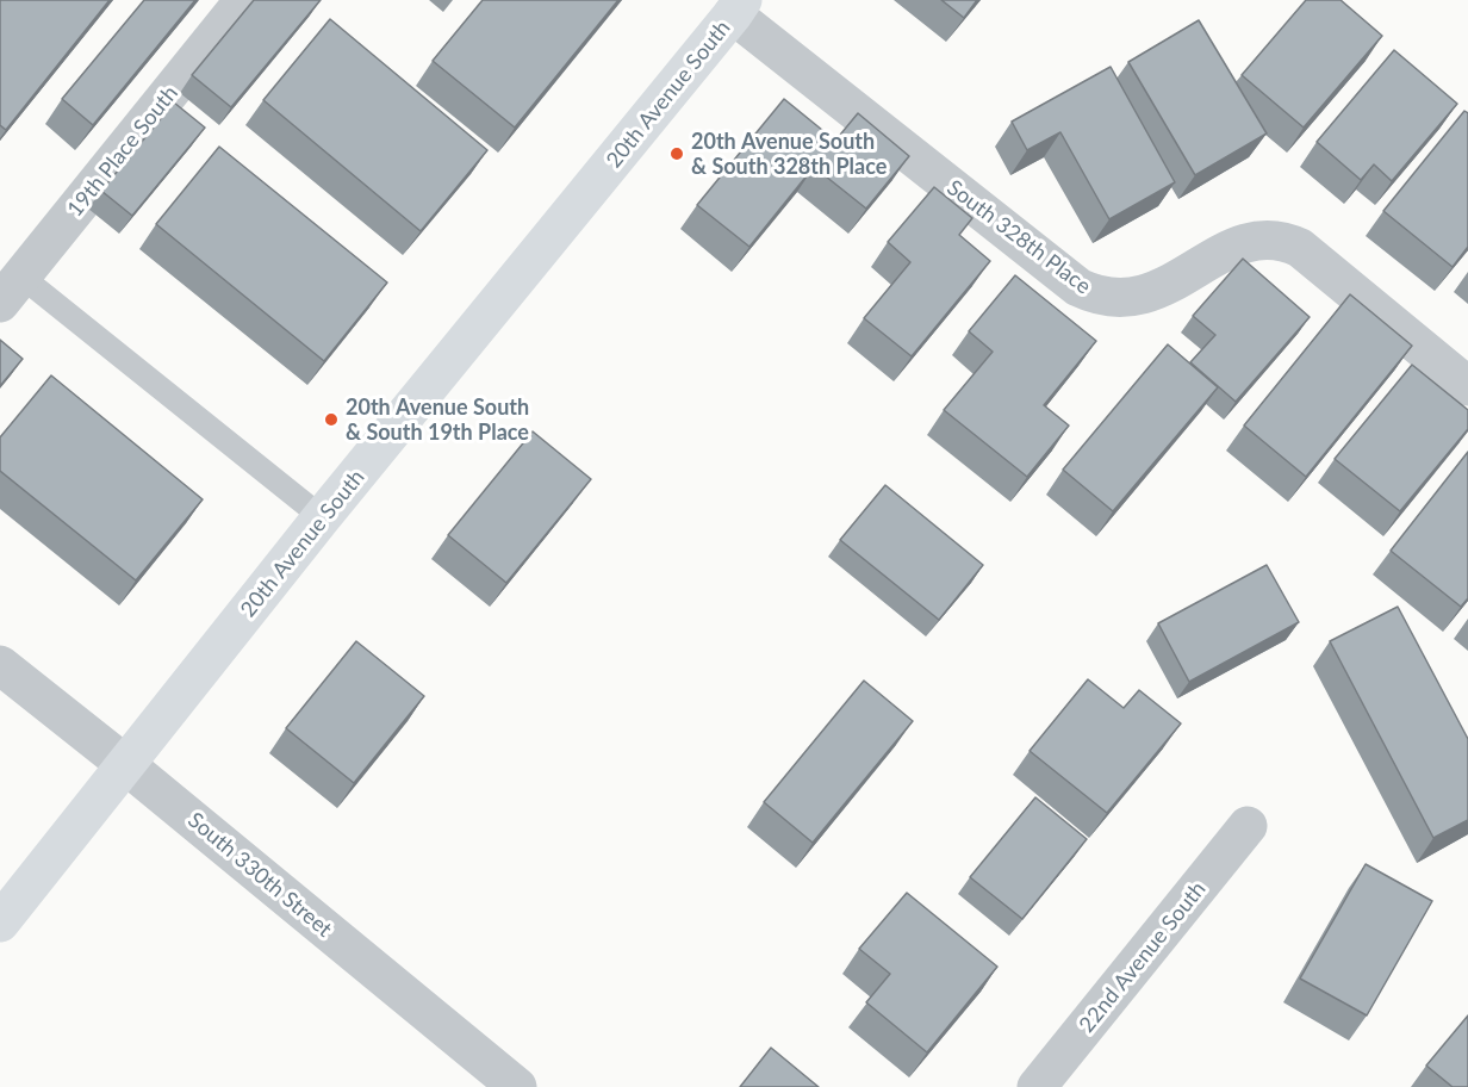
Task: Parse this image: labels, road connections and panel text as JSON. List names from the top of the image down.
{
  "streets": {
    "street": [
      "20th Avenue South",
      "19th Place South",
      "South 328th Place",
      "South 330th Street",
      "22nd Avenue South"
    ]
  },
  "crossings": [
    ["20th Avenue South", "South 328th Place"],
    ["20th Avenue South", "South 330th Street"]
  ],
  "places": ["20th Avenue South & South 328th Place", "20th Avenue South & South 19th Place"]
}
